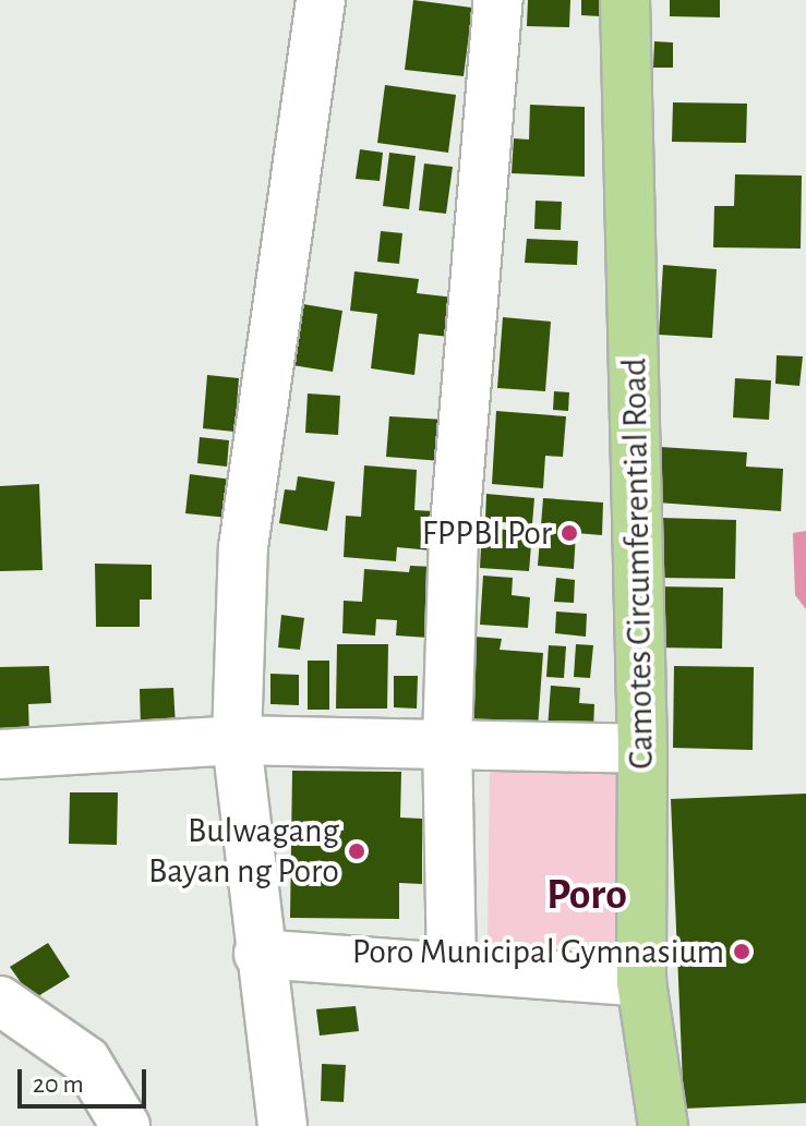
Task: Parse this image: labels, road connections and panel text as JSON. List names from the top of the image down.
{
  "streets": {
    "main road": ["Camotes Circumferential Road"]
  },
  "districts": ["Poro"],
  "places": ["FPPBI Por", "Bulwagang Bayan ng Poro", "Poro Municipal Gymnasium"],
  "scale_bar": "20 m"
}
